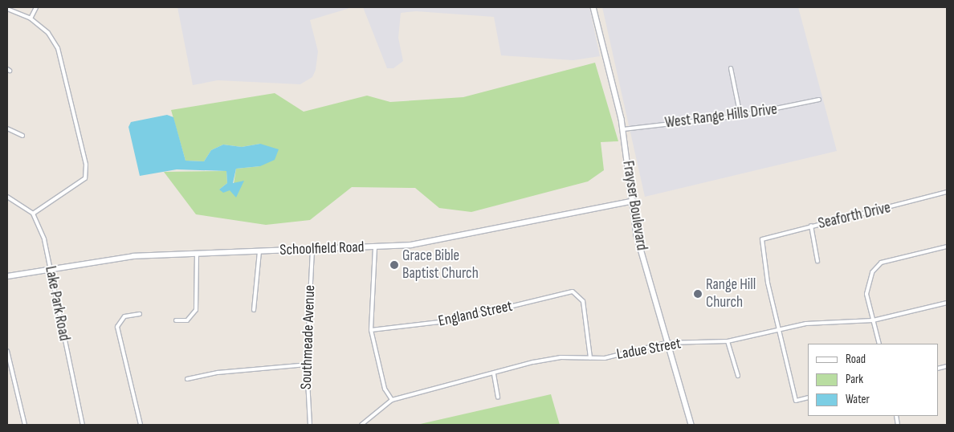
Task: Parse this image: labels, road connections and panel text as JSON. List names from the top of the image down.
{
  "streets": {
    "street": [
      "West Range Hills Drive",
      "Frayser Boulevard",
      "Seaforth Drive",
      "Schoolfield Road",
      "Lake Park Road",
      "England Street",
      "Southmeade Avenue",
      "Ladue Street"
    ]
  },
  "crossings": [
    ["West Range Hills Drive", "Frayser Boulevard"],
    ["Frayser Boulevard", "Schoolfield Road"],
    ["Frayser Boulevard", "Ladue Street"],
    ["Seaforth Drive", "Ladue Street"],
    ["Schoolfield Road", "Lake Park Road"],
    ["Schoolfield Road", "Southmeade Avenue"],
    ["England Street", "Ladue Street"]
  ],
  "places": ["Grace Bible Baptist Church", "Range Hill Church"],
  "legend": ["Road", "Park", "Water"]
}
